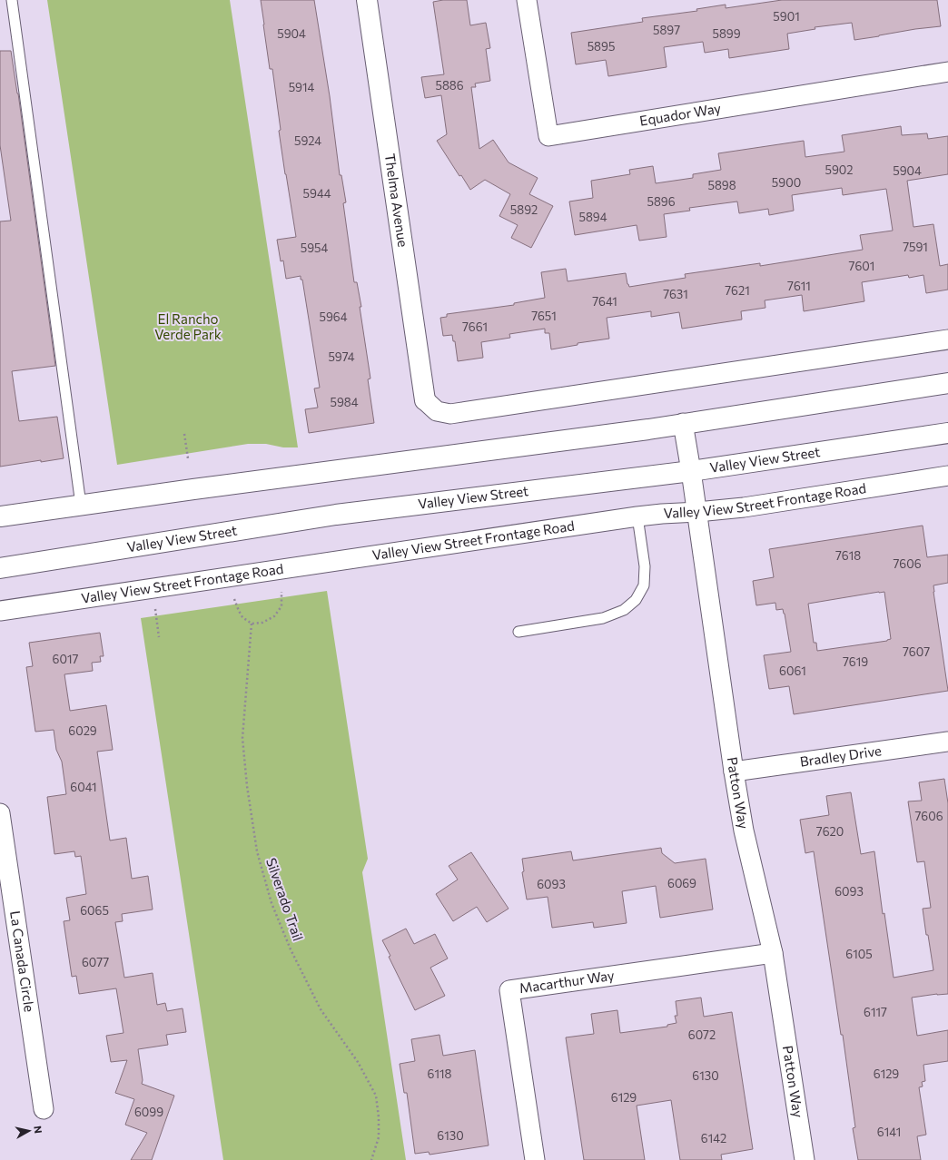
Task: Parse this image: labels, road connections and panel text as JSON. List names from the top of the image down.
{
  "streets": {
    "main road": ["Thelma Avenue", "Valley View Street"],
    "street": [
      "Equador Way",
      "Valley View Street Frontage Road",
      "Bradley Drive",
      "Patton Way",
      "La Canada Circle",
      "Macarthur Way"
    ],
    "path": ["Silverado Trail"]
  },
  "crossings": [
    ["Valley View Street", "Patton Way"],
    ["Valley View Street Frontage Road", "Patton Way"],
    ["Bradley Drive", "Patton Way"],
    ["Patton Way", "Macarthur Way"]
  ],
  "parks": ["El Rancho Verde Park"],
  "house_numbers": [
    "5901",
    "5897",
    "5904",
    "5899",
    "5895",
    "5886",
    "5914",
    "5924",
    "5902",
    "5904",
    "5900",
    "5898",
    "5944",
    "5896",
    "5892",
    "5894",
    "7591",
    "5954",
    "7601",
    "7611",
    "7621",
    "7631",
    "7641",
    "7651",
    "5964",
    "7661",
    "5974",
    "5984",
    "7618",
    "7606",
    "7607",
    "6017",
    "7619",
    "6061",
    "6029",
    "6041",
    "7606",
    "7620",
    "6069",
    "6093",
    "6093",
    "6065",
    "6105",
    "6077",
    "6117",
    "6072",
    "6118",
    "6129",
    "6130",
    "6129",
    "6099",
    "6141",
    "6130",
    "6142"
  ],
  "north": "right"
}
